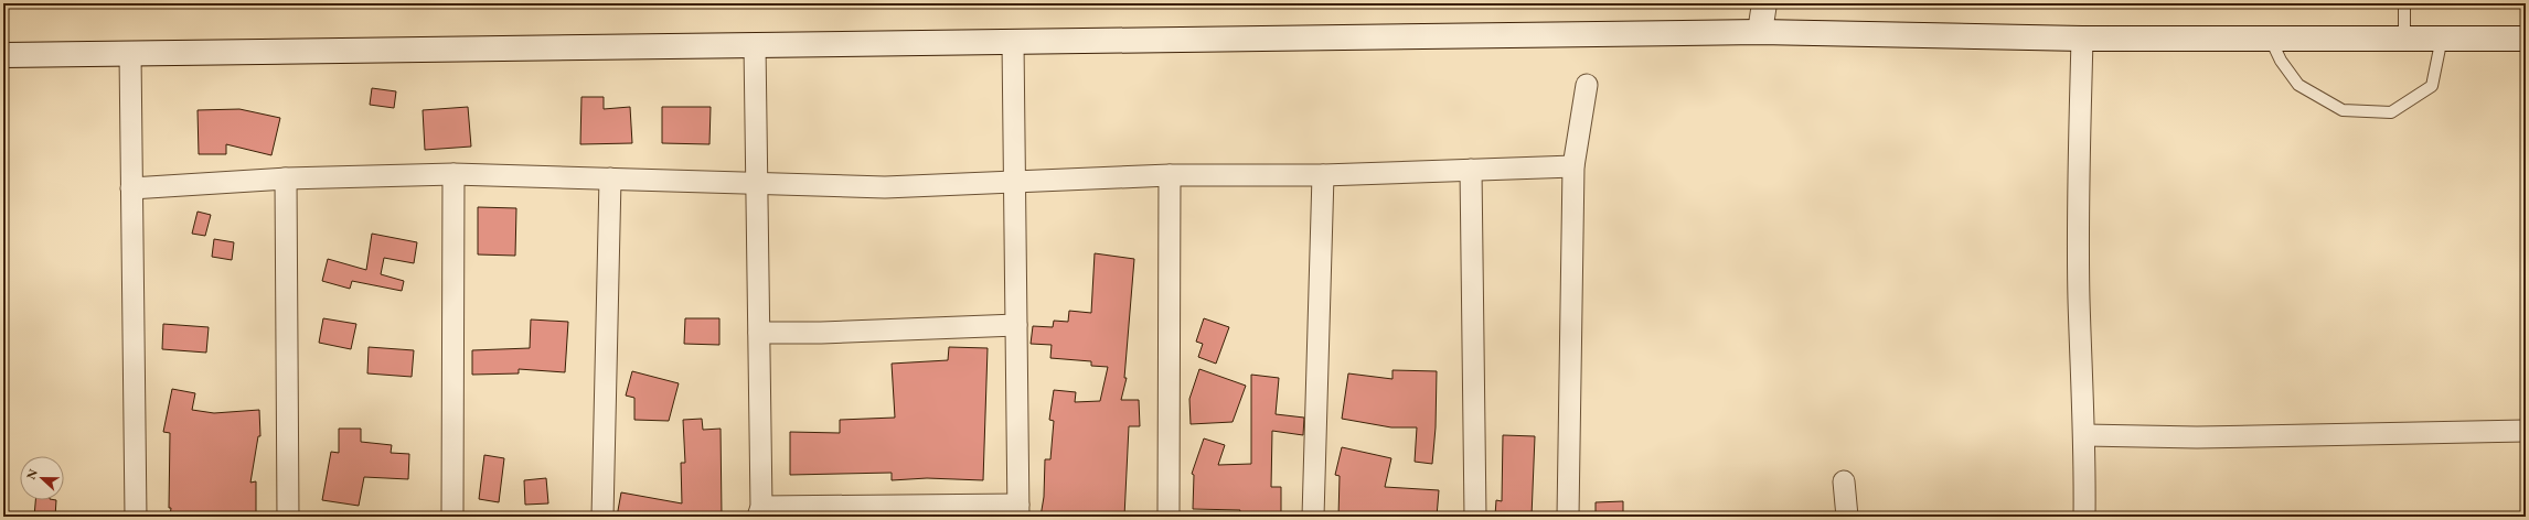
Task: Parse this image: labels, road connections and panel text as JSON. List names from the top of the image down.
{
  "north": "left"
}
